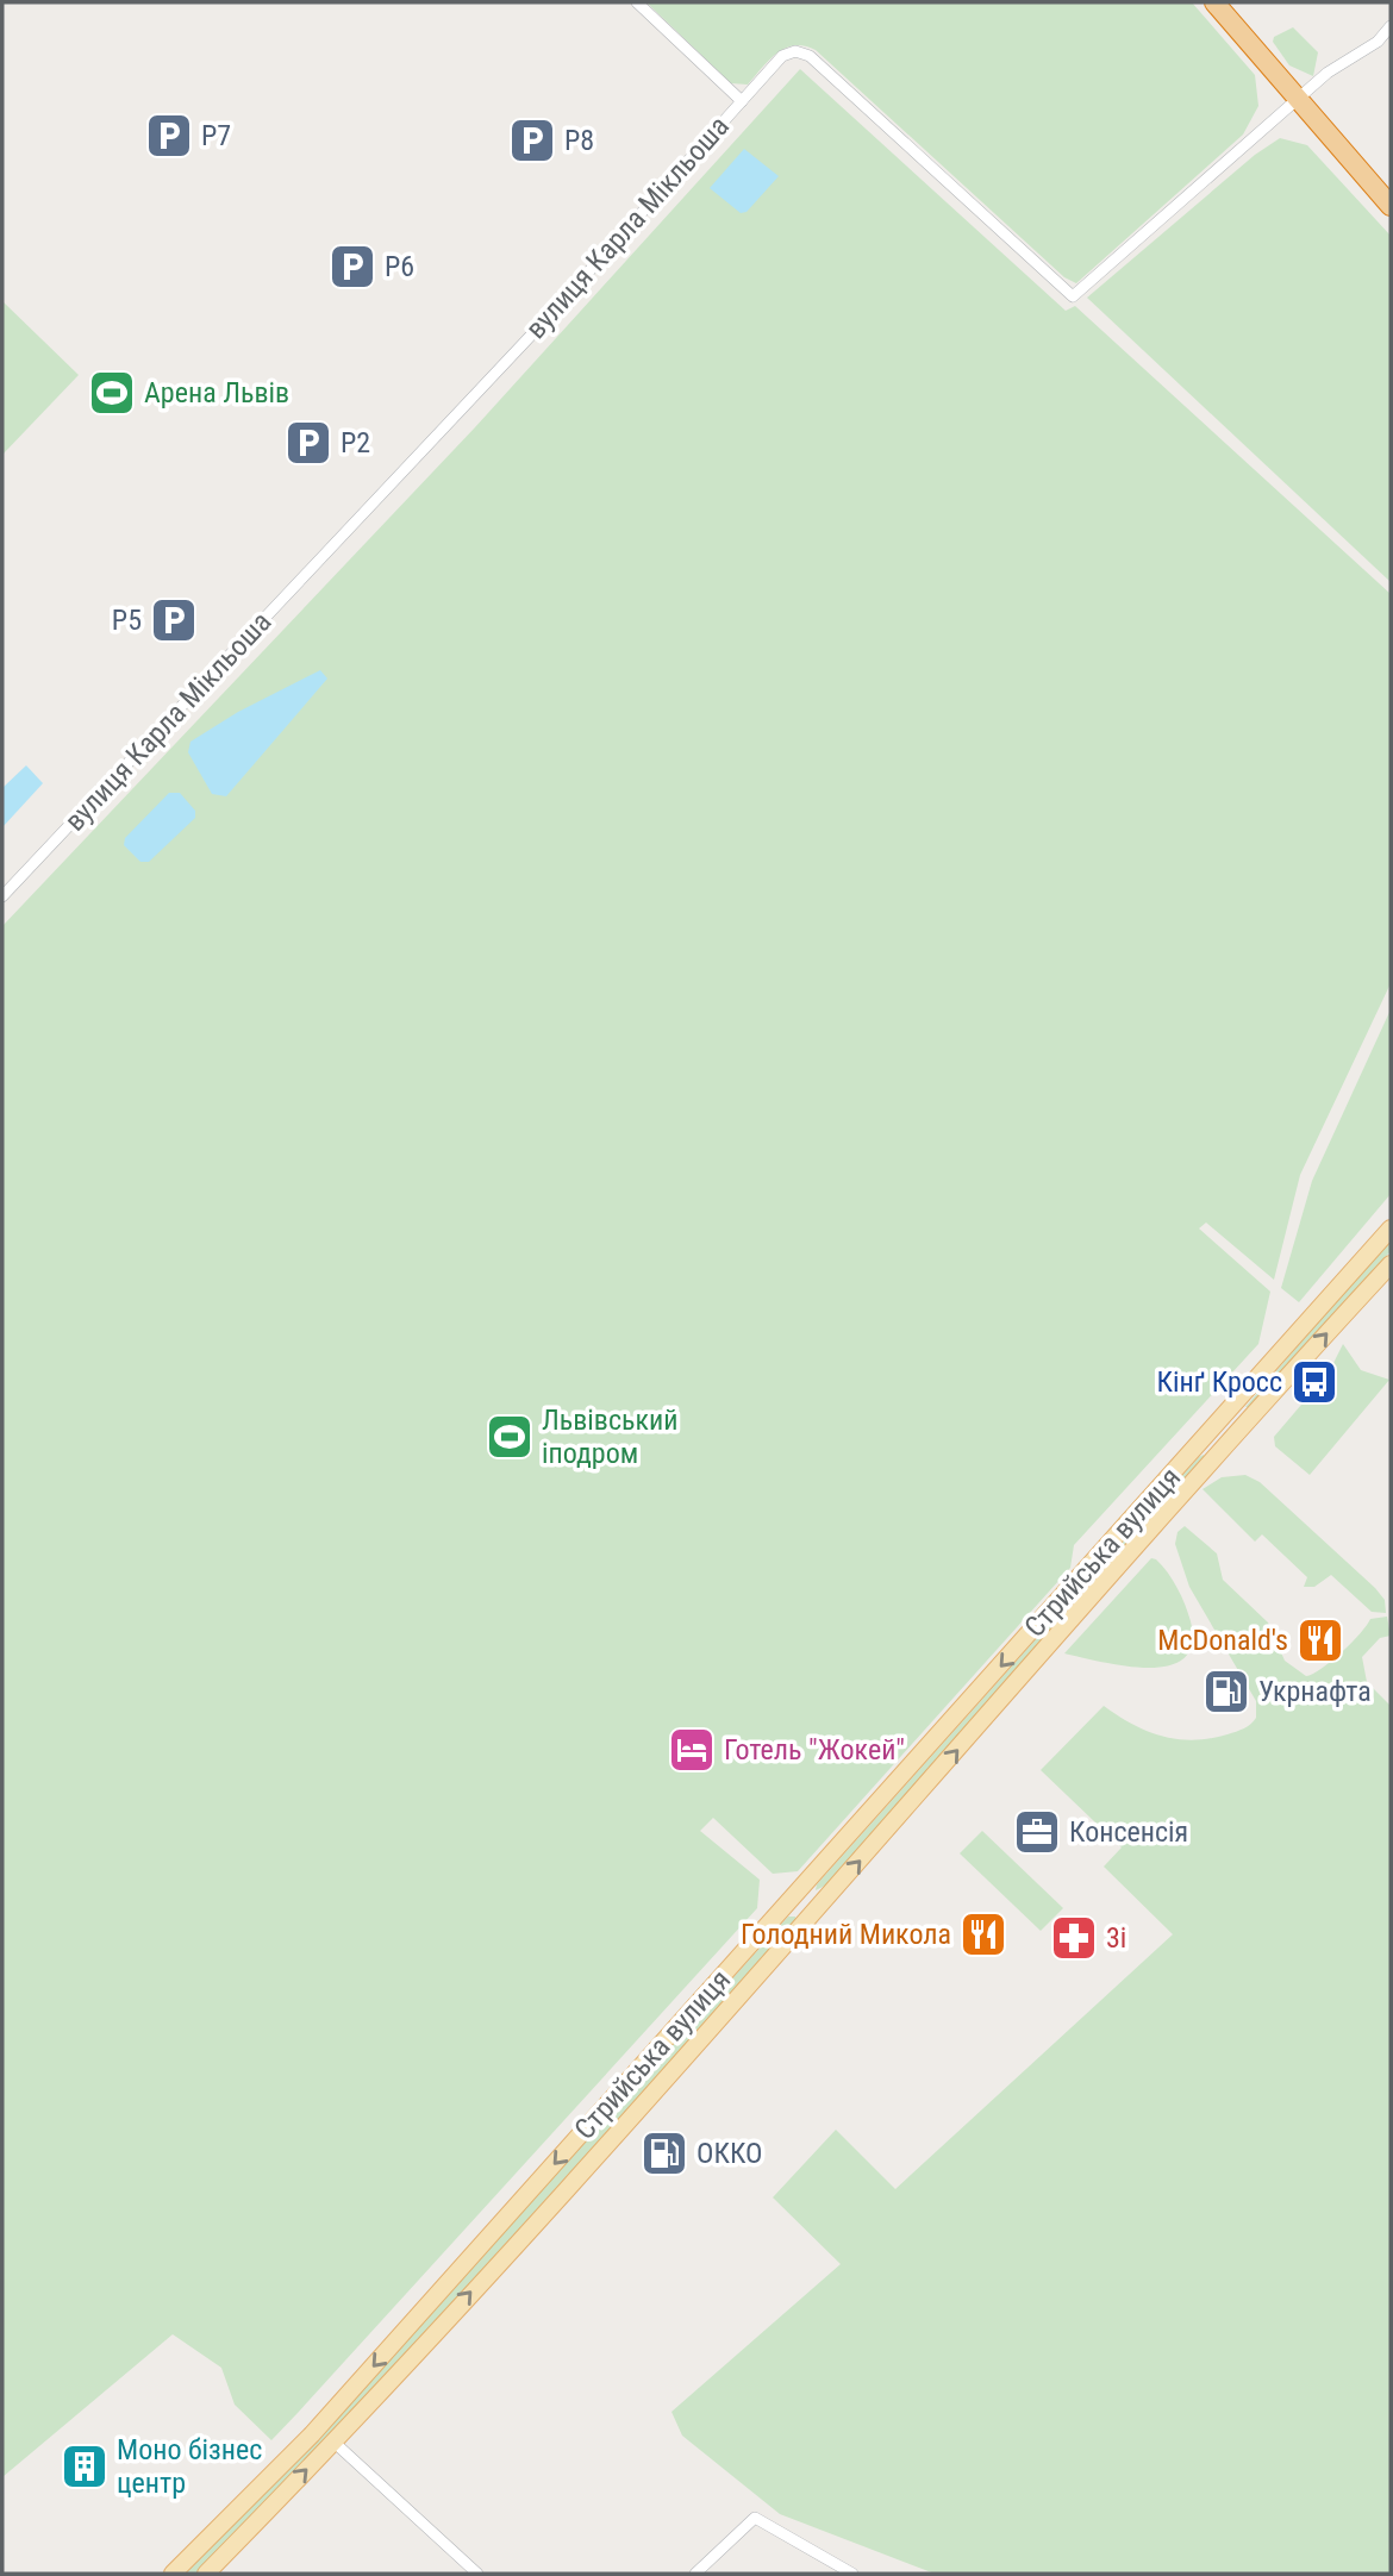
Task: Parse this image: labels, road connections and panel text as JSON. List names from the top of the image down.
{
  "streets": {
    "main road": ["Стрийська вулиця"],
    "street": ["вулиця Карла Мікльоша"]
  },
  "places": {
    "parking": [
      "P7",
      "P8",
      "P6",
      "P2",
      "P5"
    ],
    "sports": ["Арена Львів", "Львівський іподром"],
    "bus stop": ["Кінґ Кросс"],
    "restaurant": ["McDonald's", "Голодний Микола"],
    "fuel station": ["Укрнафта", "ОККО"],
    "hotel": ["Готель \"Жокей\""],
    "office": ["Консенсія"],
    "pharmacy": ["3і"],
    "building": ["Моно бізнес центр"]
  }
}
